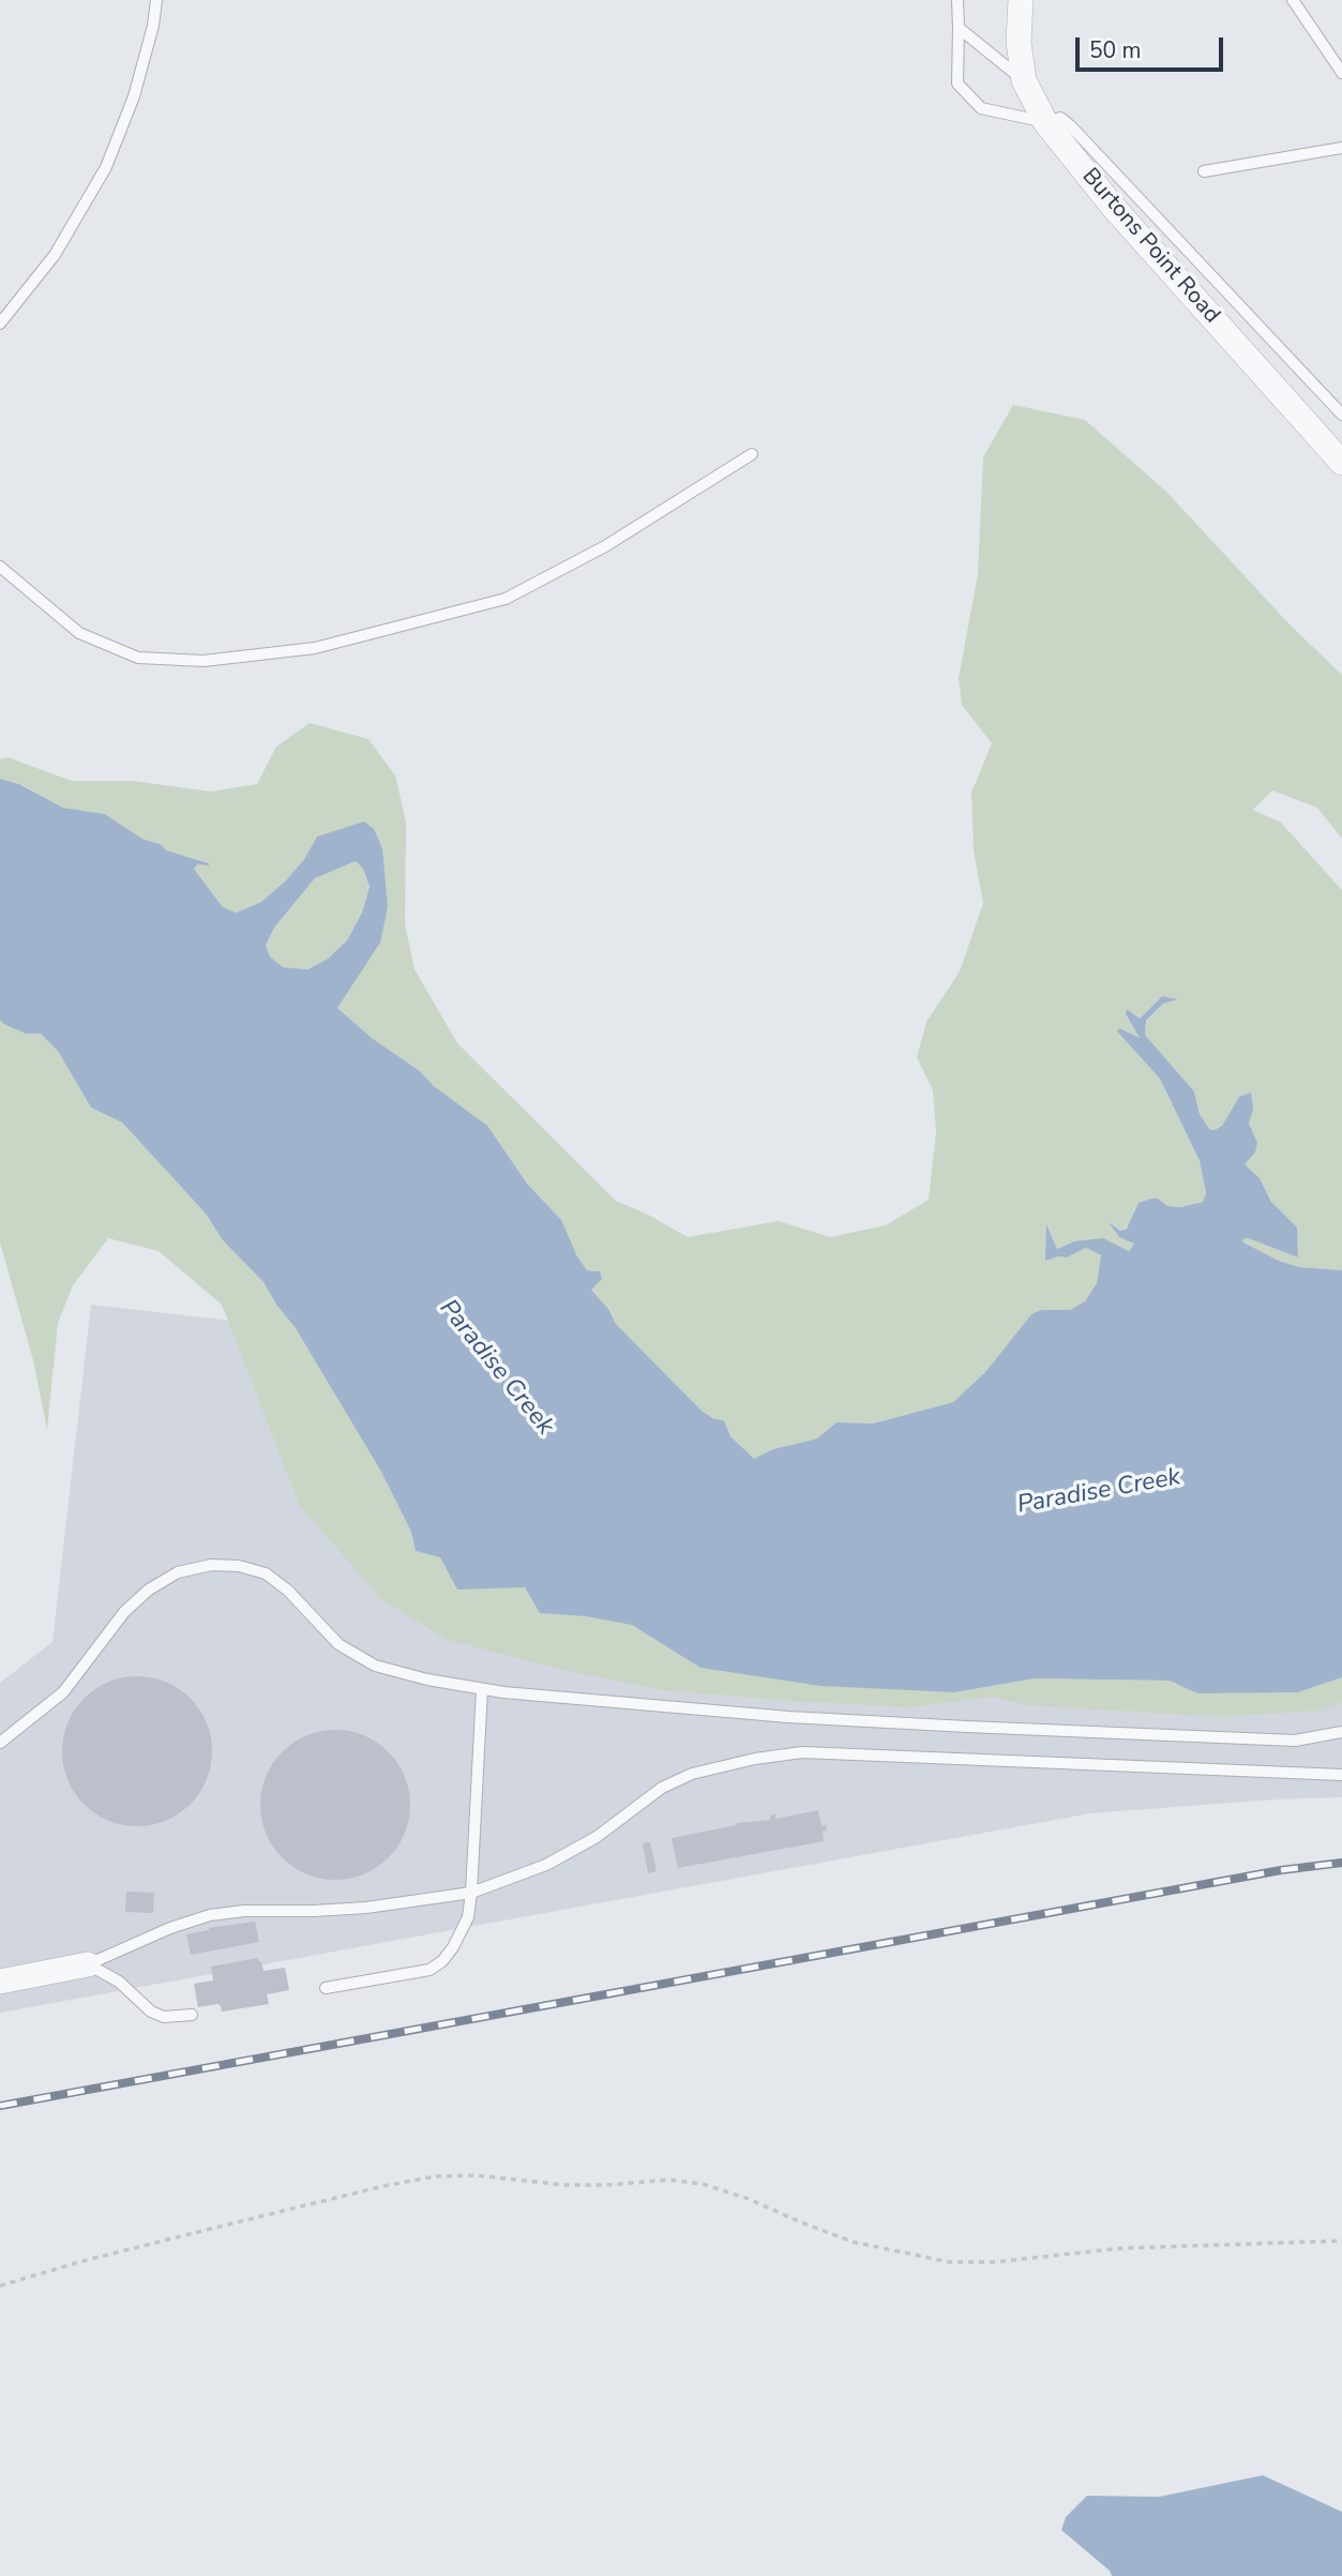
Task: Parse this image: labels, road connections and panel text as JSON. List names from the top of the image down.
{
  "streets": {
    "street": ["Burtons Point Road"]
  },
  "water": ["Paradise Creek"],
  "scale_bar": "50 m"
}
